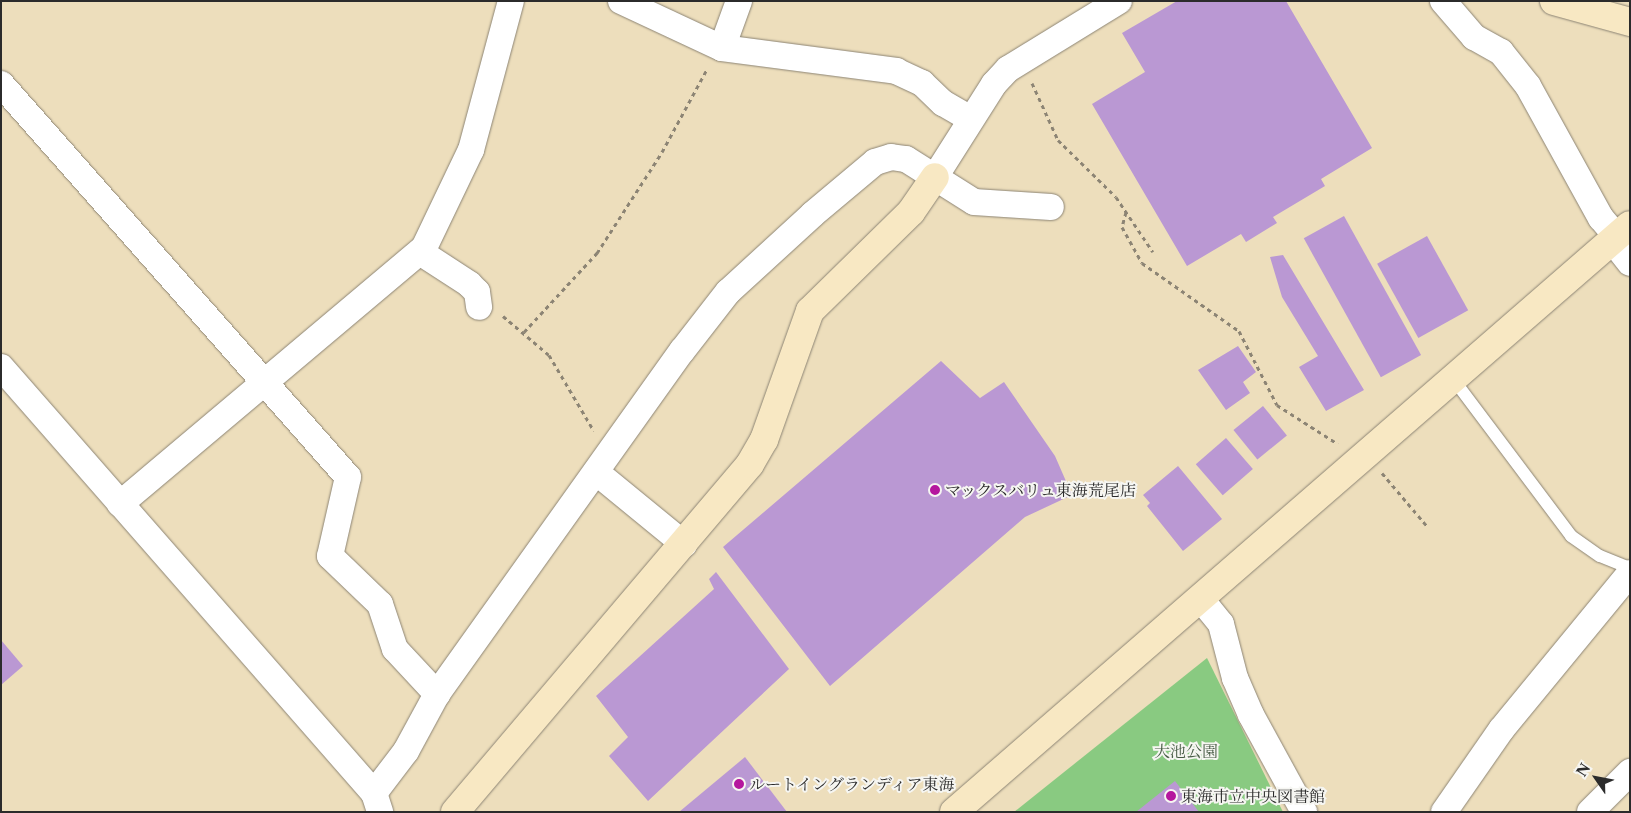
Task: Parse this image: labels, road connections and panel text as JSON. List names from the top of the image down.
{
  "parks": ["大池公園"],
  "places": ["マックスバリュ東海荒尾店", "ルートイングランディア東海", "東海市立中央図書館"],
  "north": "top left"
}
